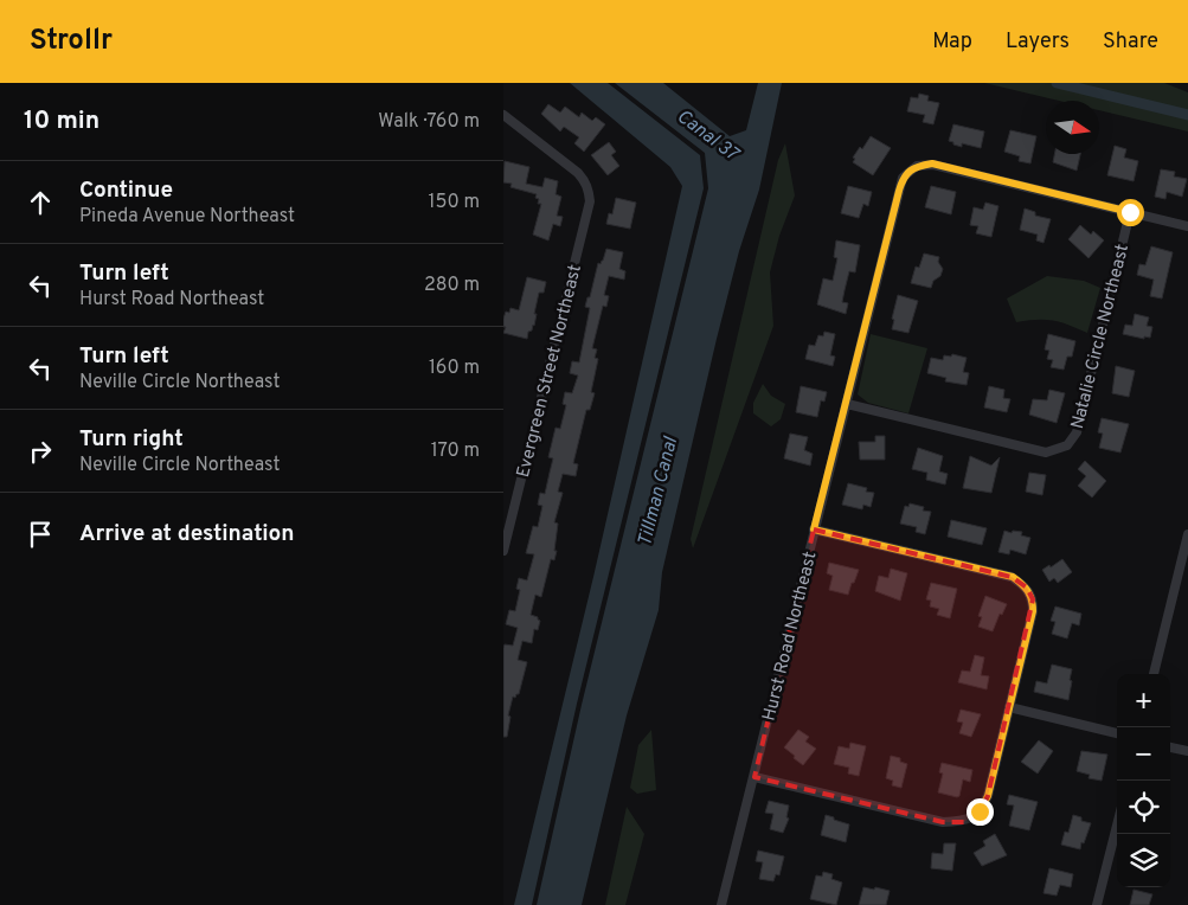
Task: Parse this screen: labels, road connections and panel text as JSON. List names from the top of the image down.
{
  "streets": {
    "street": ["Natalie Circle Northeast", "Evergreen Street Northeast", "Hurst Road Northeast"]
  },
  "crossings": [
    ["Natalie Circle Northeast", "Hurst Road Northeast"]
  ],
  "water": ["Canal 37", "Tillman Canal"],
  "north": "right",
  "page": {
    "header": "Strollr",
    "nav": ["Map", "Layers", "Share"],
    "heading": ["10 min", "Walk · 760 m"],
    "list": [
      ["Continue", "Pineda Avenue Northeast", "150 m"],
      ["Turn left", "Hurst Road Northeast", "280 m"],
      ["Turn left", "Neville Circle Northeast", "160 m"],
      ["Turn right", "Neville Circle Northeast", "170 m"],
      "Arrive at destination"
    ],
    "map_buttons": ["+", "−"]
  }
}
